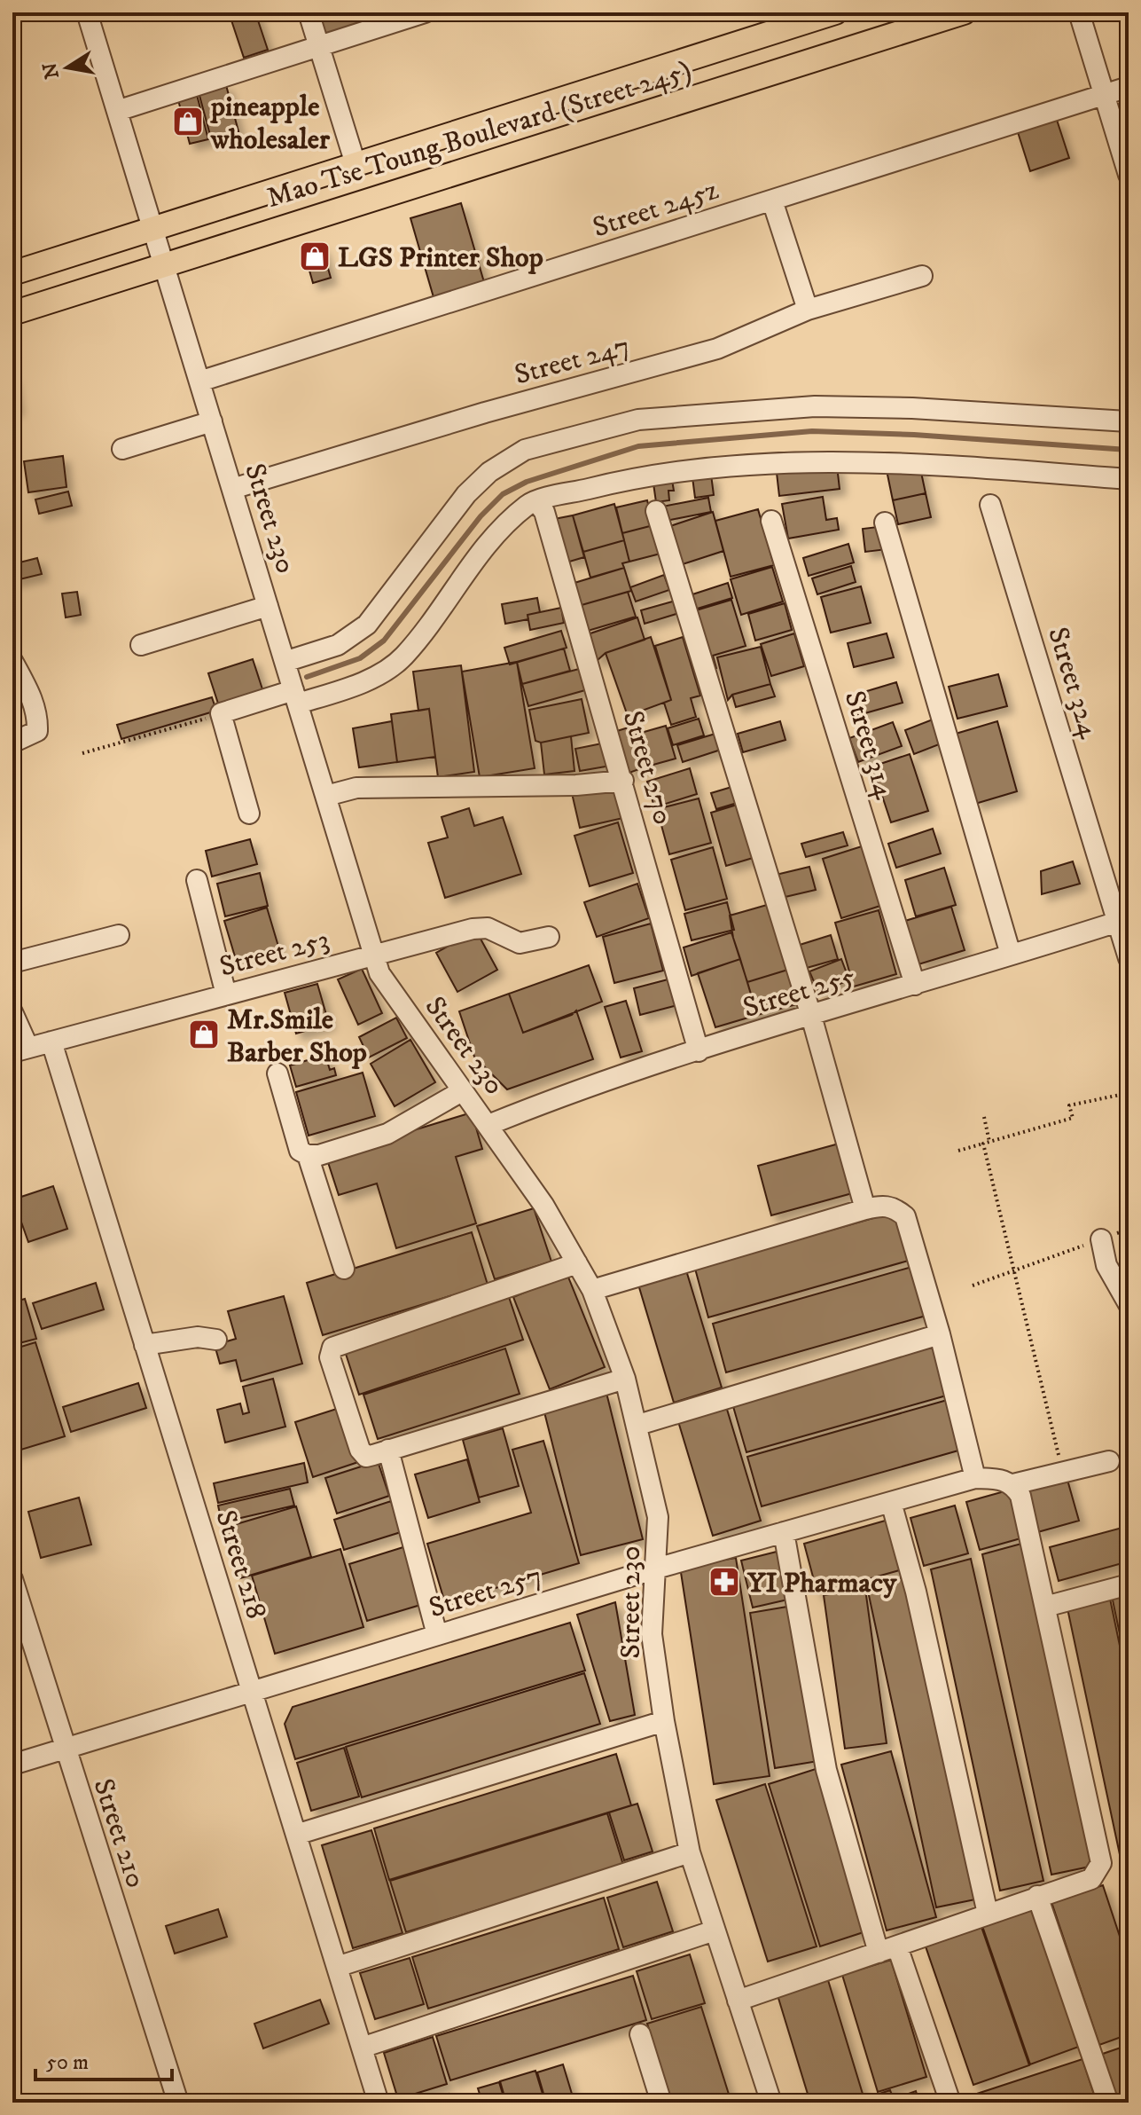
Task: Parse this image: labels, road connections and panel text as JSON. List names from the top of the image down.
{
  "streets": {
    "main road": ["Mao Tse Toung Boulevard (Street 245)"],
    "street": [
      "Street 245z",
      "Street 247",
      "Street 230",
      "Street 324",
      "Street 314",
      "Street 270",
      "Street 253",
      "Street 255",
      "Street 218",
      "Street 257",
      "Street 210"
    ]
  },
  "crossings": [
    ["Mao Tse Toung Boulevard (Street 245)", "Street 230"],
    ["Street 245z", "Street 230"],
    ["Street 247", "Street 230"],
    ["Street 230", "Street 253"],
    ["Street 230", "Street 255"],
    ["Street 230", "Street 257"],
    ["Street 324", "Street 255"],
    ["Street 314", "Street 255"],
    ["Street 270", "Street 255"],
    ["Street 253", "Street 218"],
    ["Street 218", "Street 257"],
    ["Street 257", "Street 210"]
  ],
  "places": {
    "shop": ["pineapple wholesaler", "LGS Printer Shop", "Mr.Smile Barber Shop"],
    "pharmacy": ["YI Pharmacy"]
  },
  "scale_bar": "50 m",
  "north": "left"
}
